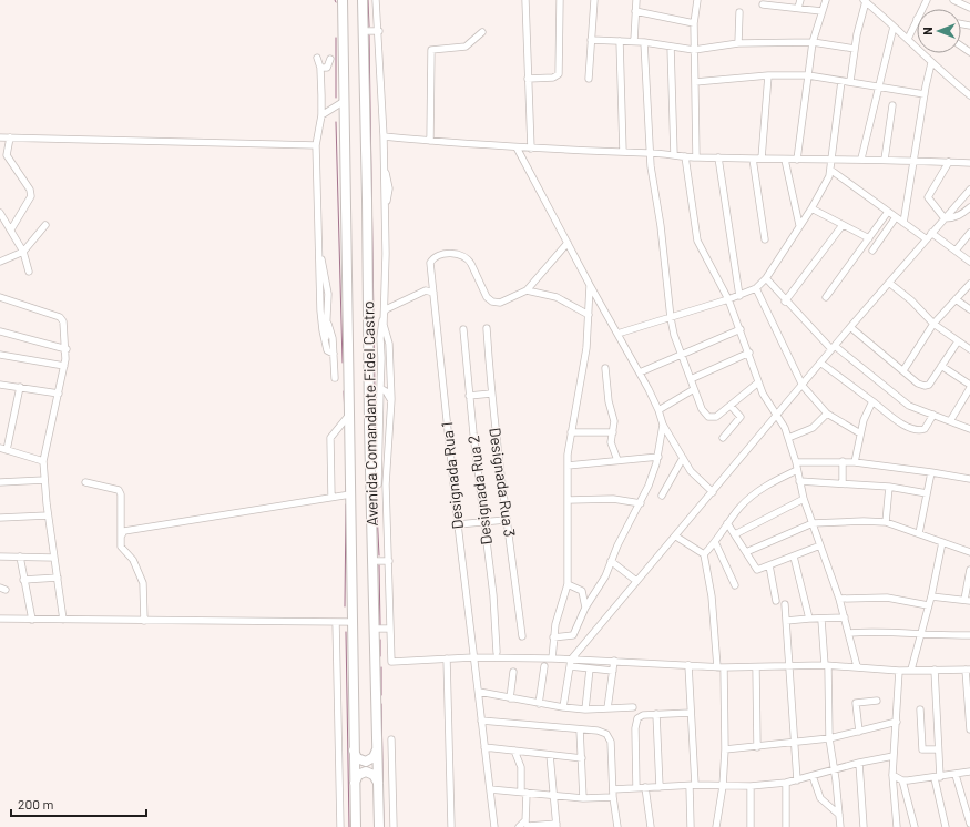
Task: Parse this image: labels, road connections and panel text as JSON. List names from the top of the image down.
{
  "streets": {
    "highway": ["Avenida Comandante Fidel Castro"],
    "street": ["Designada Rua 1", "Designada Rua 3", "Designada Rua 2"]
  },
  "scale_bar": "200 m",
  "north": "left"
}
